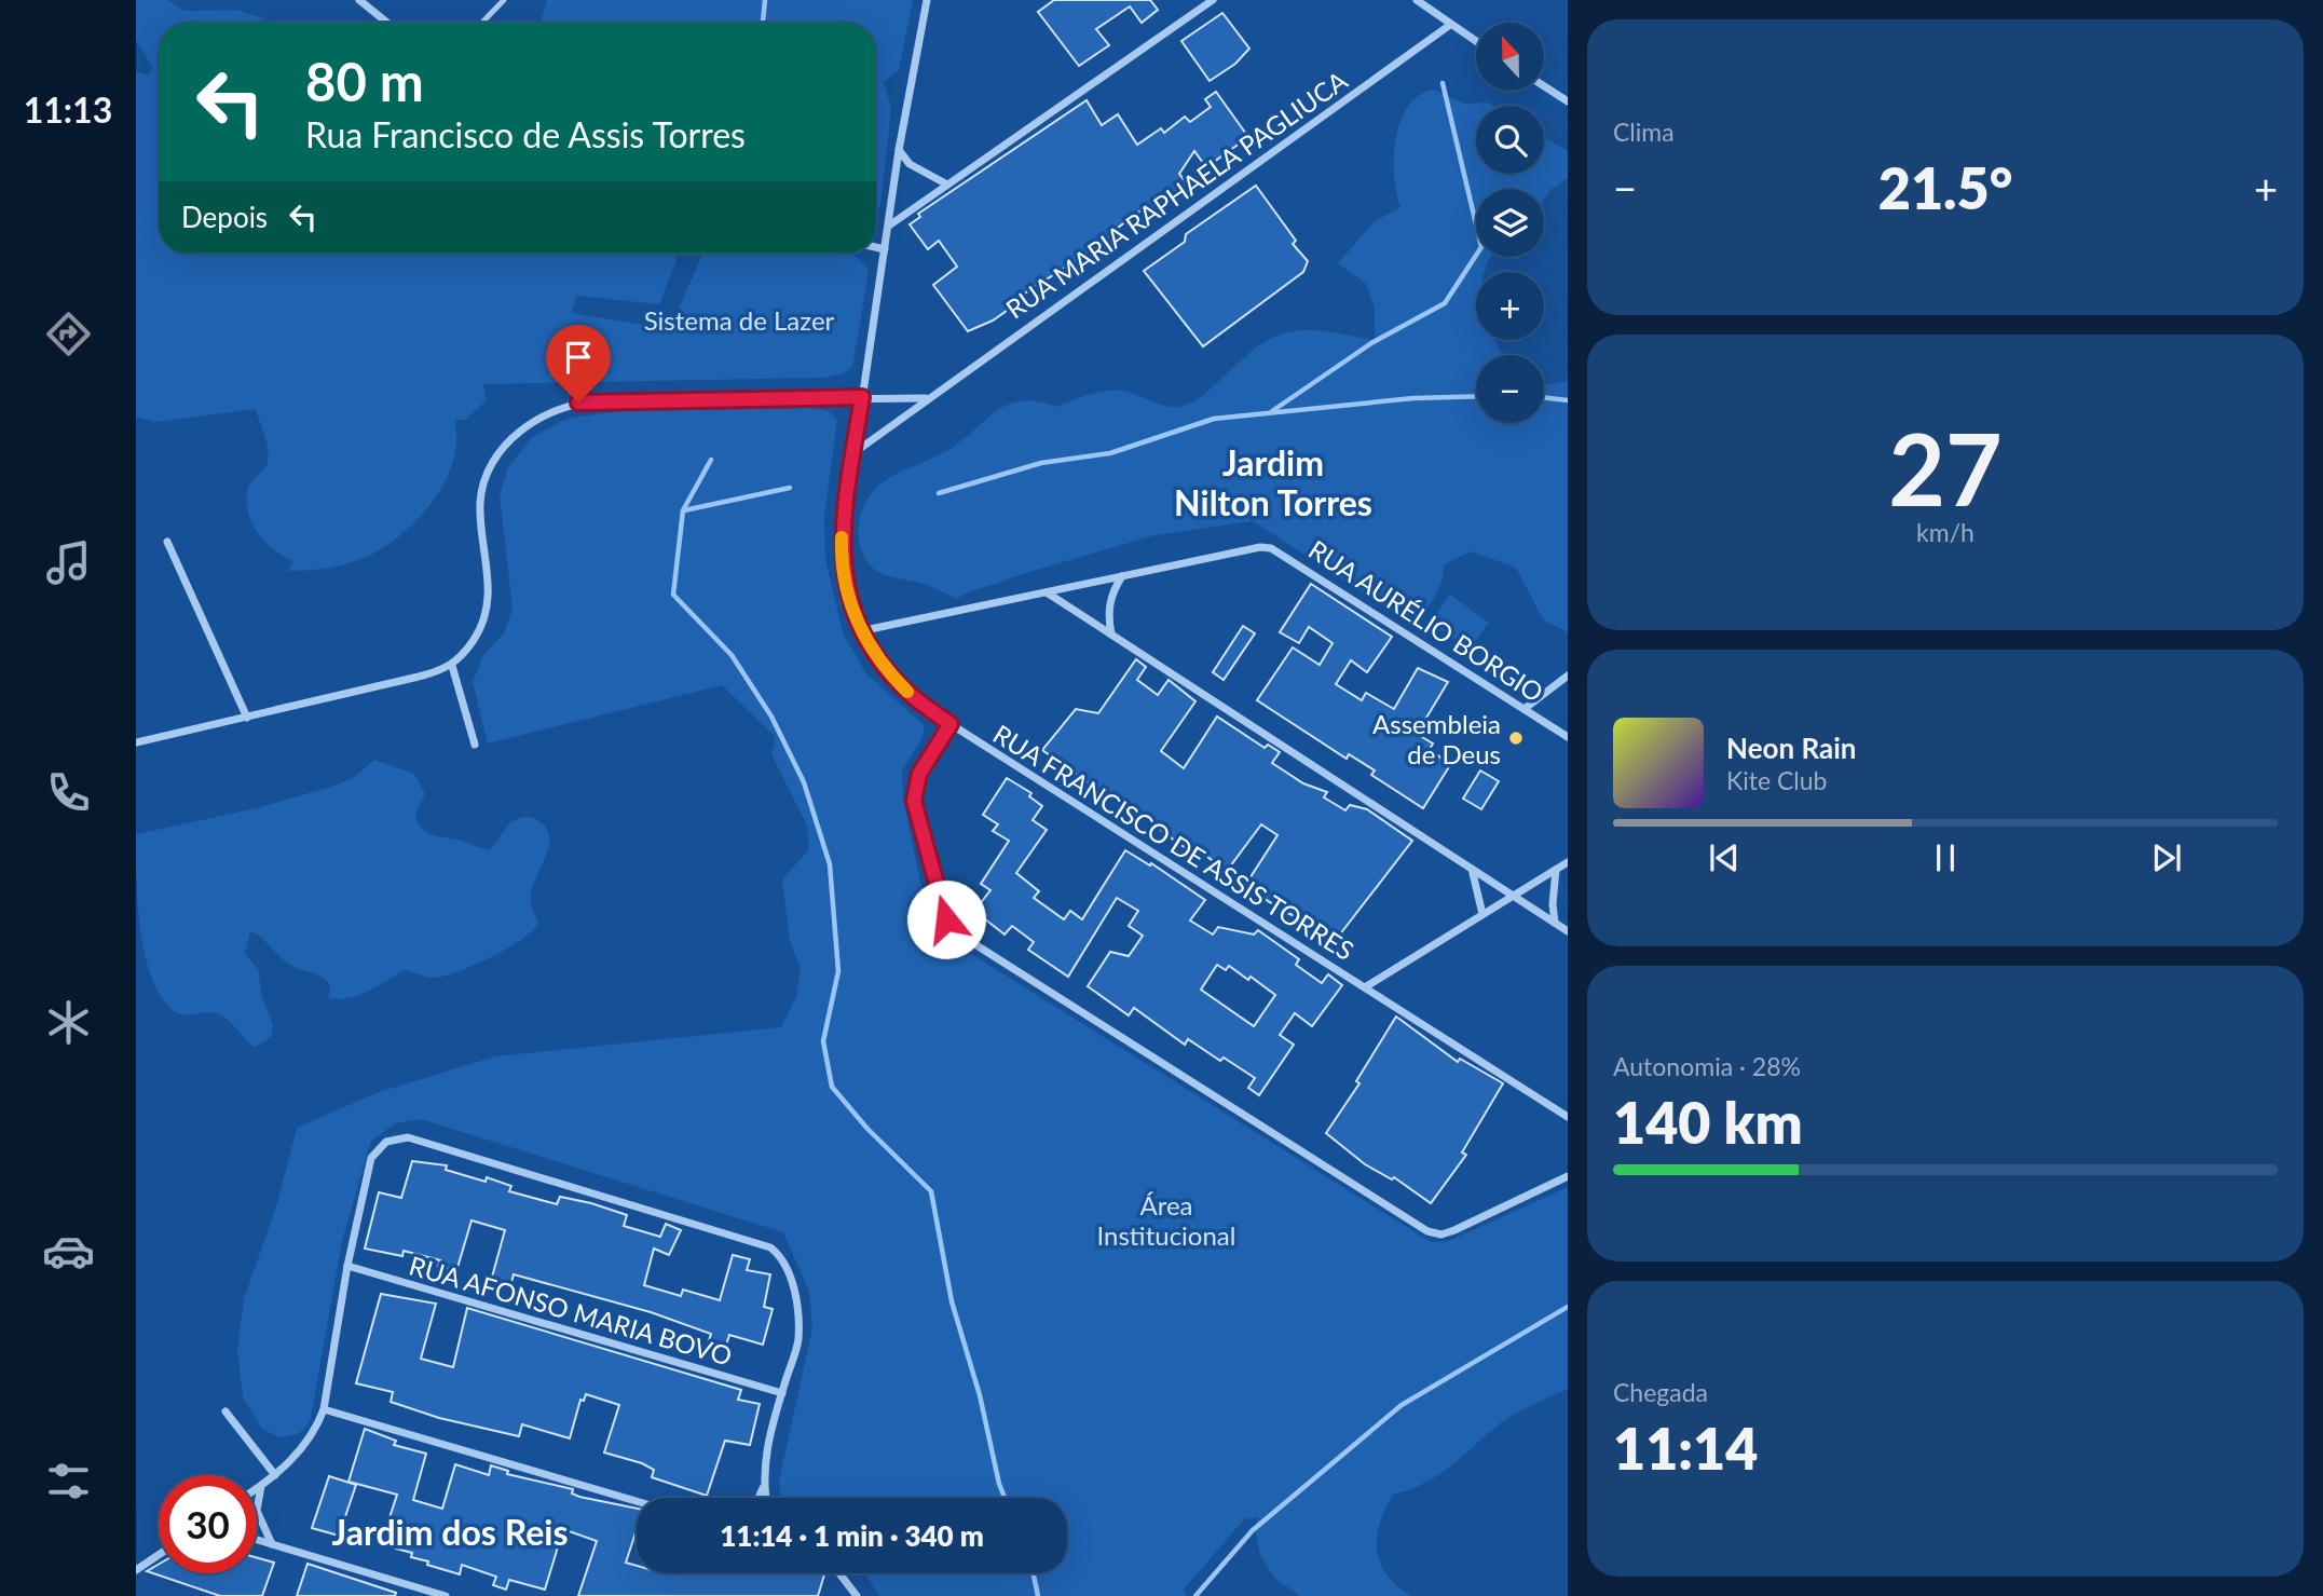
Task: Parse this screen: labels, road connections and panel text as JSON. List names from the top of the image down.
{
  "streets": {
    "street": [
      "RUA MARIA RAPHAELA PAGLIUCA",
      "RUA AURÉLIO BORGIO",
      "RUA FRANCISCO DE ASSIS TORRES",
      "RUA AFONSO MARIA BOVO"
    ]
  },
  "crossings": [
    ["RUA MARIA RAPHAELA PAGLIUCA", "RUA FRANCISCO DE ASSIS TORRES"]
  ],
  "districts": ["Jardim Nilton Torres", "Jardim dos Reis"],
  "parks": ["Sistema de Lazer", "Área Institucional"],
  "places": ["Assembleia de Deus"],
  "north": "top",
  "page": {
    "tabs": "11:13",
    "tile": [
      "Clima",
      ["27", "km/h"],
      ["Autonomia · 28%", "140 km"],
      ["Chegada", "11:14"]
    ],
    "map_buttons": ["+", "−"],
    "turn": ["80 m", "Rua Francisco de Assis Torres"],
    "heat": ["−", "21.5°", "+"],
    "then": "Depois",
    "song": ["Neon Rain", "Kite Club"],
    "limit": "30",
    "trip": "11:14 · 1 min · 340 m"
  }
}
